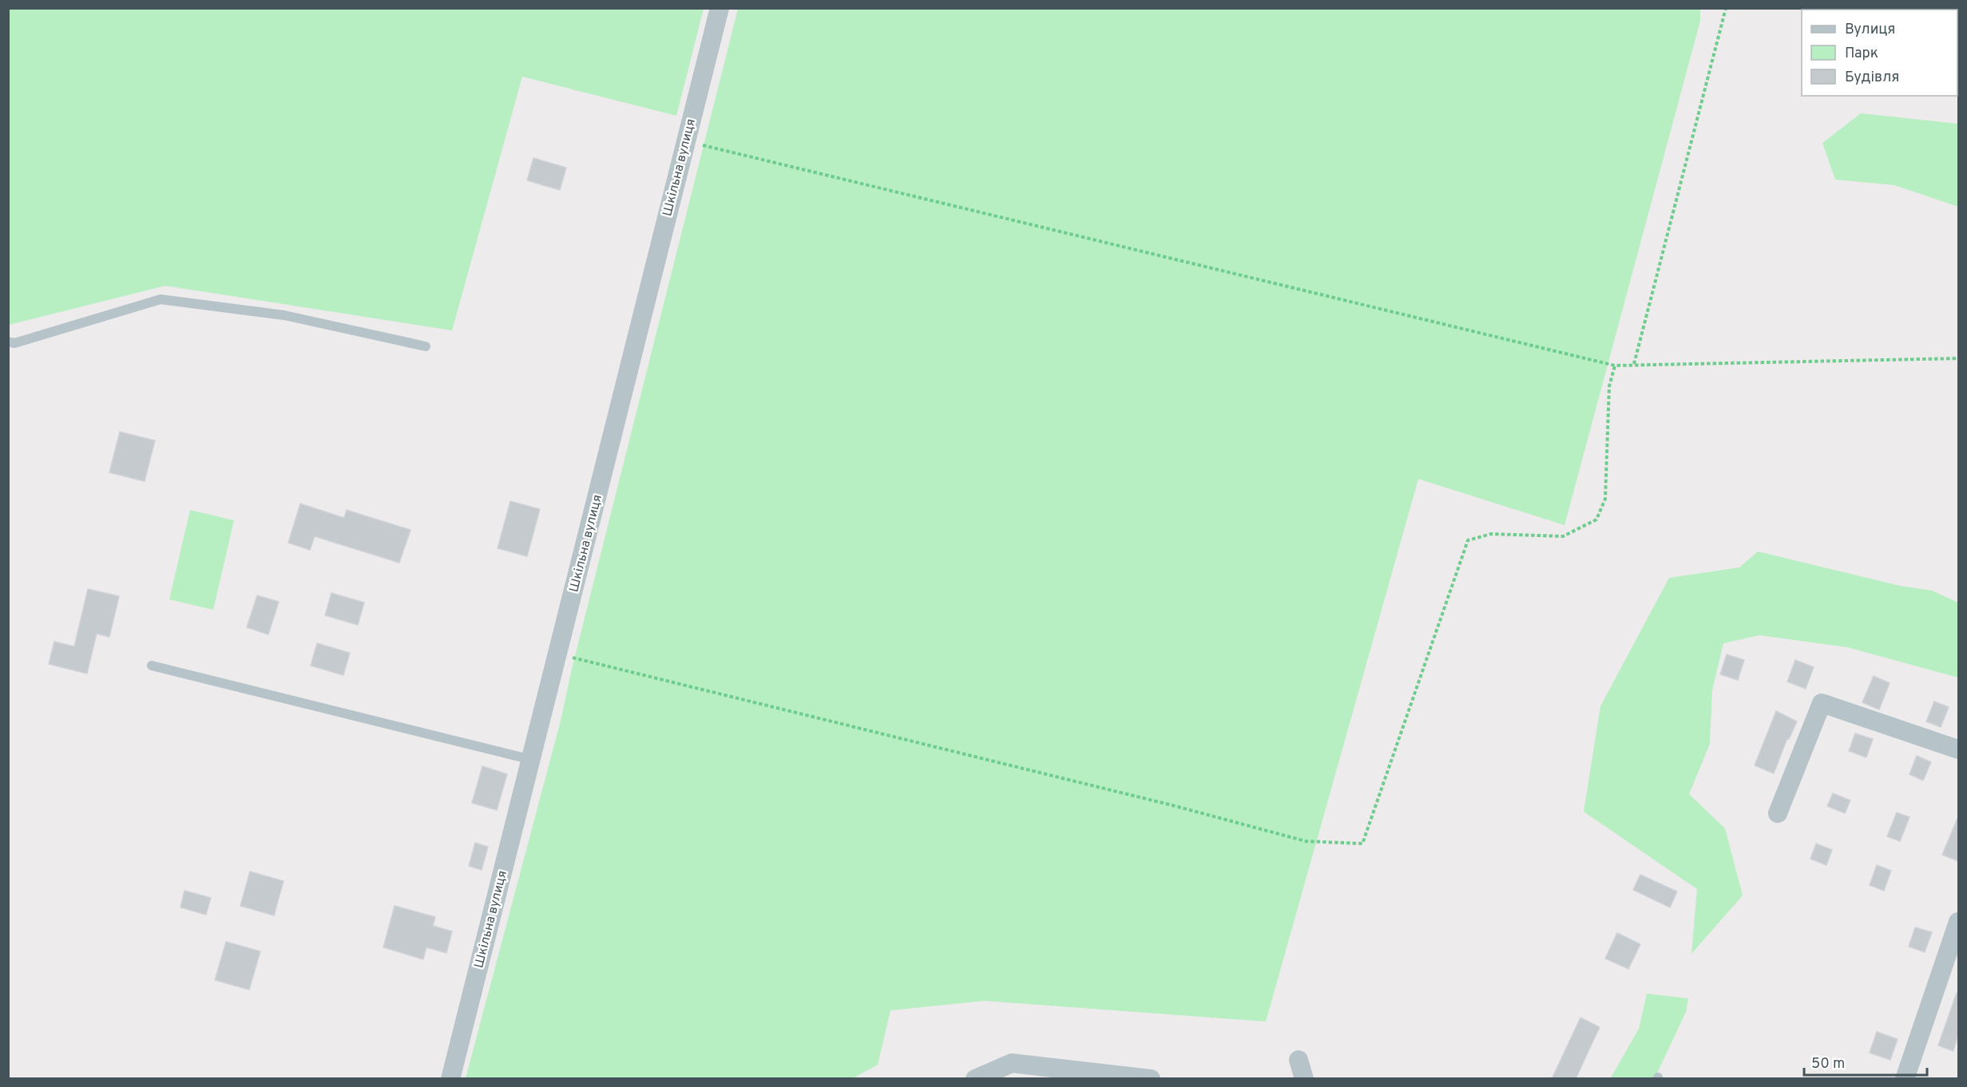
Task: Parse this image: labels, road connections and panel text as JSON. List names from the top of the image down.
{
  "streets": {
    "street": ["Шкільна вулиця"]
  },
  "legend": ["Вулиця", "Парк", "Будівля"],
  "scale_bar": "50 m"
}
